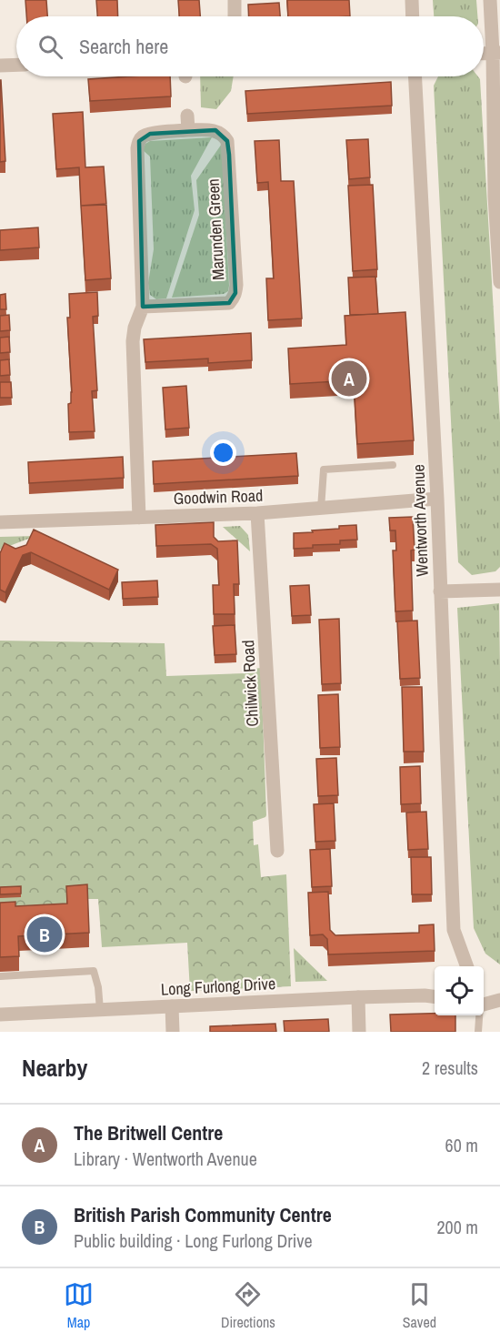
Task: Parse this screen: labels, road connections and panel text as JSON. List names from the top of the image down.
{
  "streets": {
    "street": [
      "Marunden Green",
      "Goodwin Road",
      "Wentworth Avenue",
      "Chilwick Road",
      "Long Furlong Drive"
    ]
  },
  "crossings": [
    ["Marunden Green", "Goodwin Road"],
    ["Goodwin Road", "Wentworth Avenue"],
    ["Goodwin Road", "Chilwick Road"]
  ],
  "page": {
    "search": "Search here",
    "pins": ["A", "B"],
    "heading": ["Nearby", "2 results"],
    "list": [
      {
        "mark": "A",
        "name": "The Britwell Centre",
        "note": "Library · Wentworth Avenue",
        "value": "60 m"
      },
      {
        "mark": "B",
        "name": "British Parish Community Centre",
        "note": "Public building · Long Furlong Drive",
        "value": "200 m"
      }
    ],
    "nav": ["Map", "Directions", "Saved"]
  }
}
